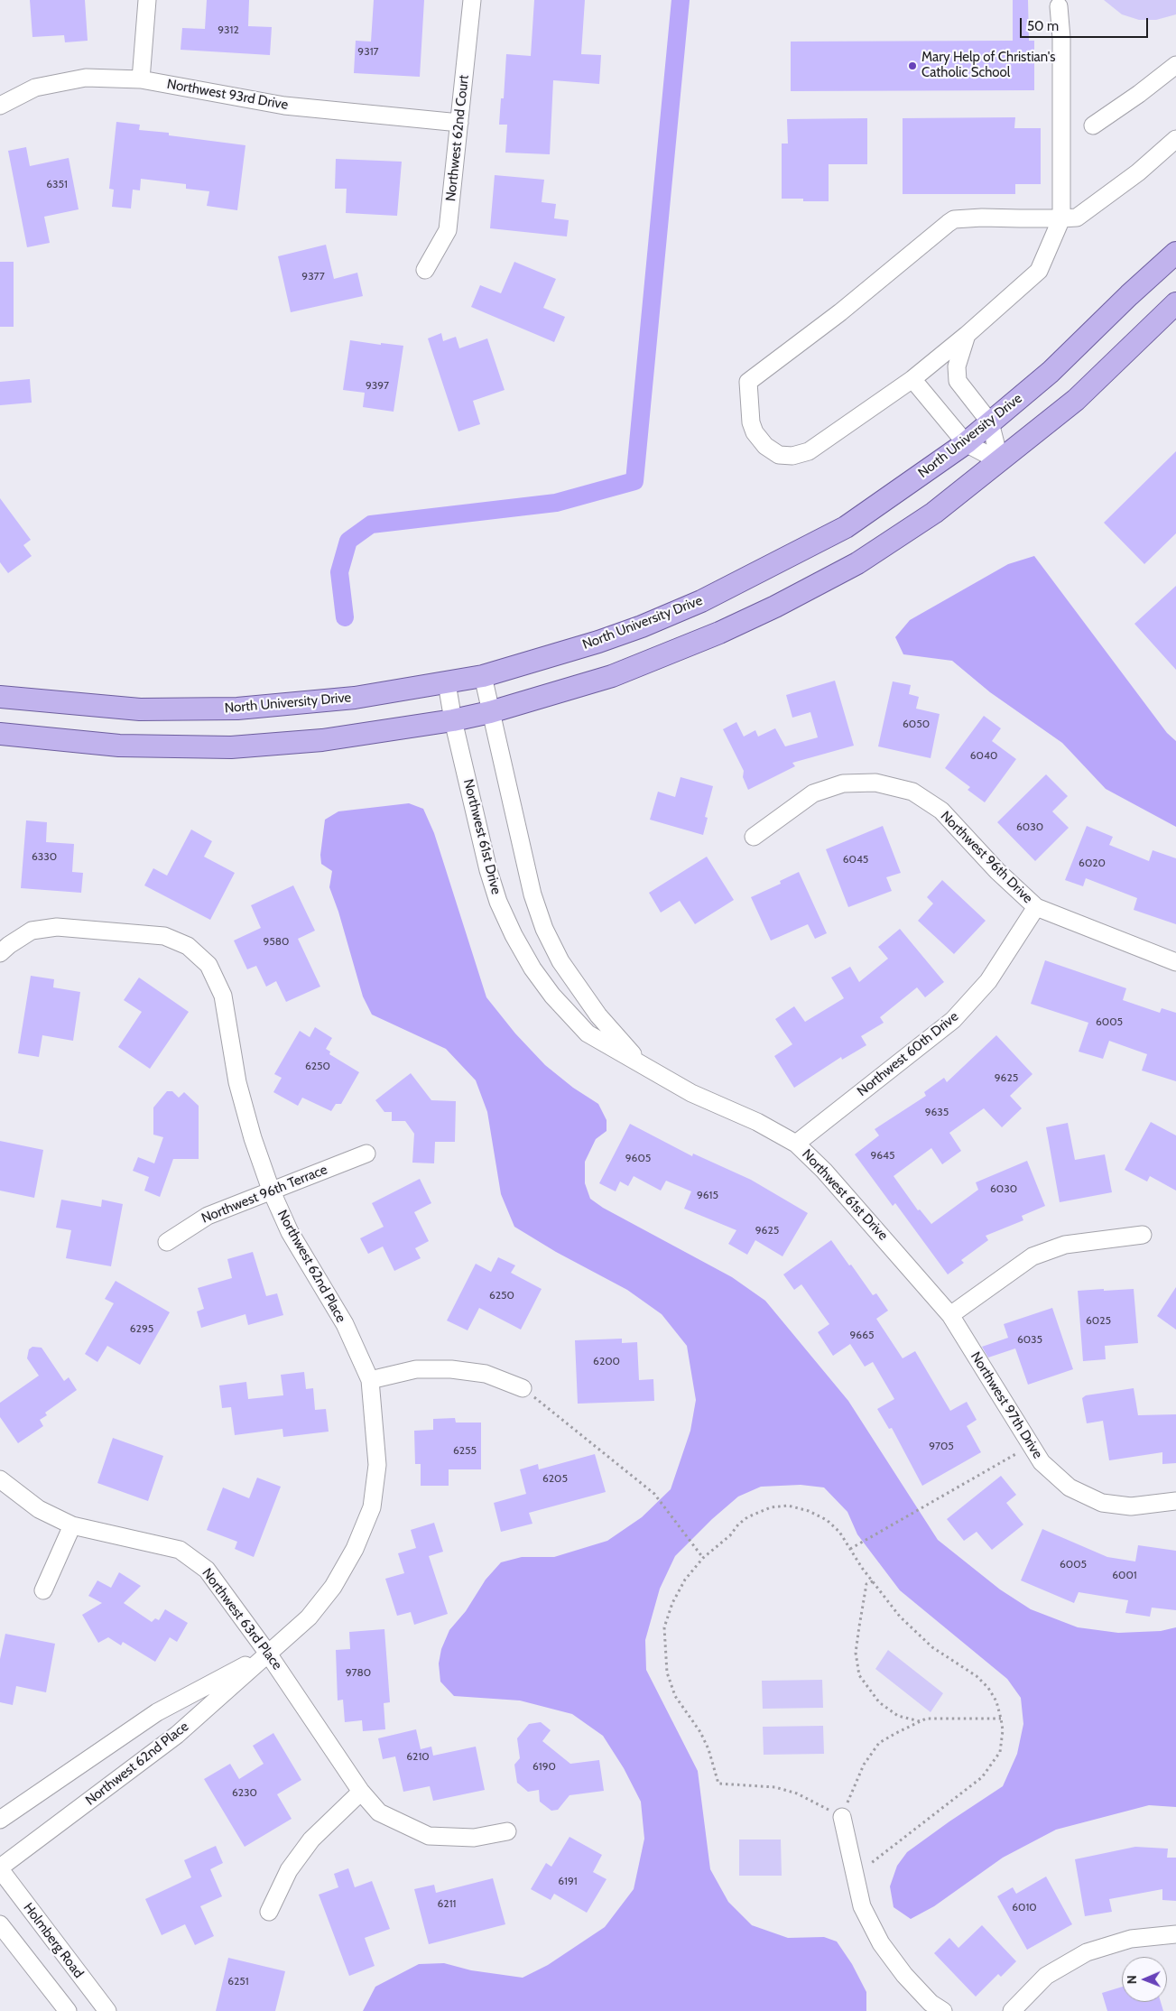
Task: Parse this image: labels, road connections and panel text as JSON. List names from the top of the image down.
{
  "streets": {
    "main road": ["North University Drive"],
    "street": [
      "Northwest 93rd Drive",
      "Northwest 62nd Court",
      "Northwest 61st Drive",
      "Northwest 96th Drive",
      "Northwest 60th Drive",
      "Northwest 96th Terrace",
      "Northwest 62nd Place",
      "Northwest 97th Drive",
      "Northwest 63rd Place",
      "Holmberg Road"
    ]
  },
  "crossings": [
    ["Northwest 93rd Drive", "Northwest 62nd Court"],
    ["North University Drive", "Northwest 61st Drive"],
    ["Northwest 61st Drive", "Northwest 60th Drive"],
    ["Northwest 61st Drive", "Northwest 97th Drive"],
    ["Northwest 96th Drive", "Northwest 60th Drive"],
    ["Northwest 96th Terrace", "Northwest 62nd Place"],
    ["Northwest 62nd Place", "Northwest 63rd Place"],
    ["Northwest 62nd Place", "Holmberg Road"]
  ],
  "places": ["Mary Help of Christian's Catholic School"],
  "house_numbers": [
    "9312",
    "9317",
    "6351",
    "9377",
    "9397",
    "6050",
    "6040",
    "6030",
    "6330",
    "6045",
    "6020",
    "9580",
    "6005",
    "6250",
    "9625",
    "9635",
    "9645",
    "9605",
    "6030",
    "9615",
    "9625",
    "6250",
    "6025",
    "6295",
    "9665",
    "6035",
    "6200",
    "9705",
    "6255",
    "6205",
    "6005",
    "6001",
    "9780",
    "6210",
    "6190",
    "6230",
    "6191",
    "6211",
    "6010",
    "6251"
  ],
  "scale_bar": "50 m",
  "north": "left"
}
